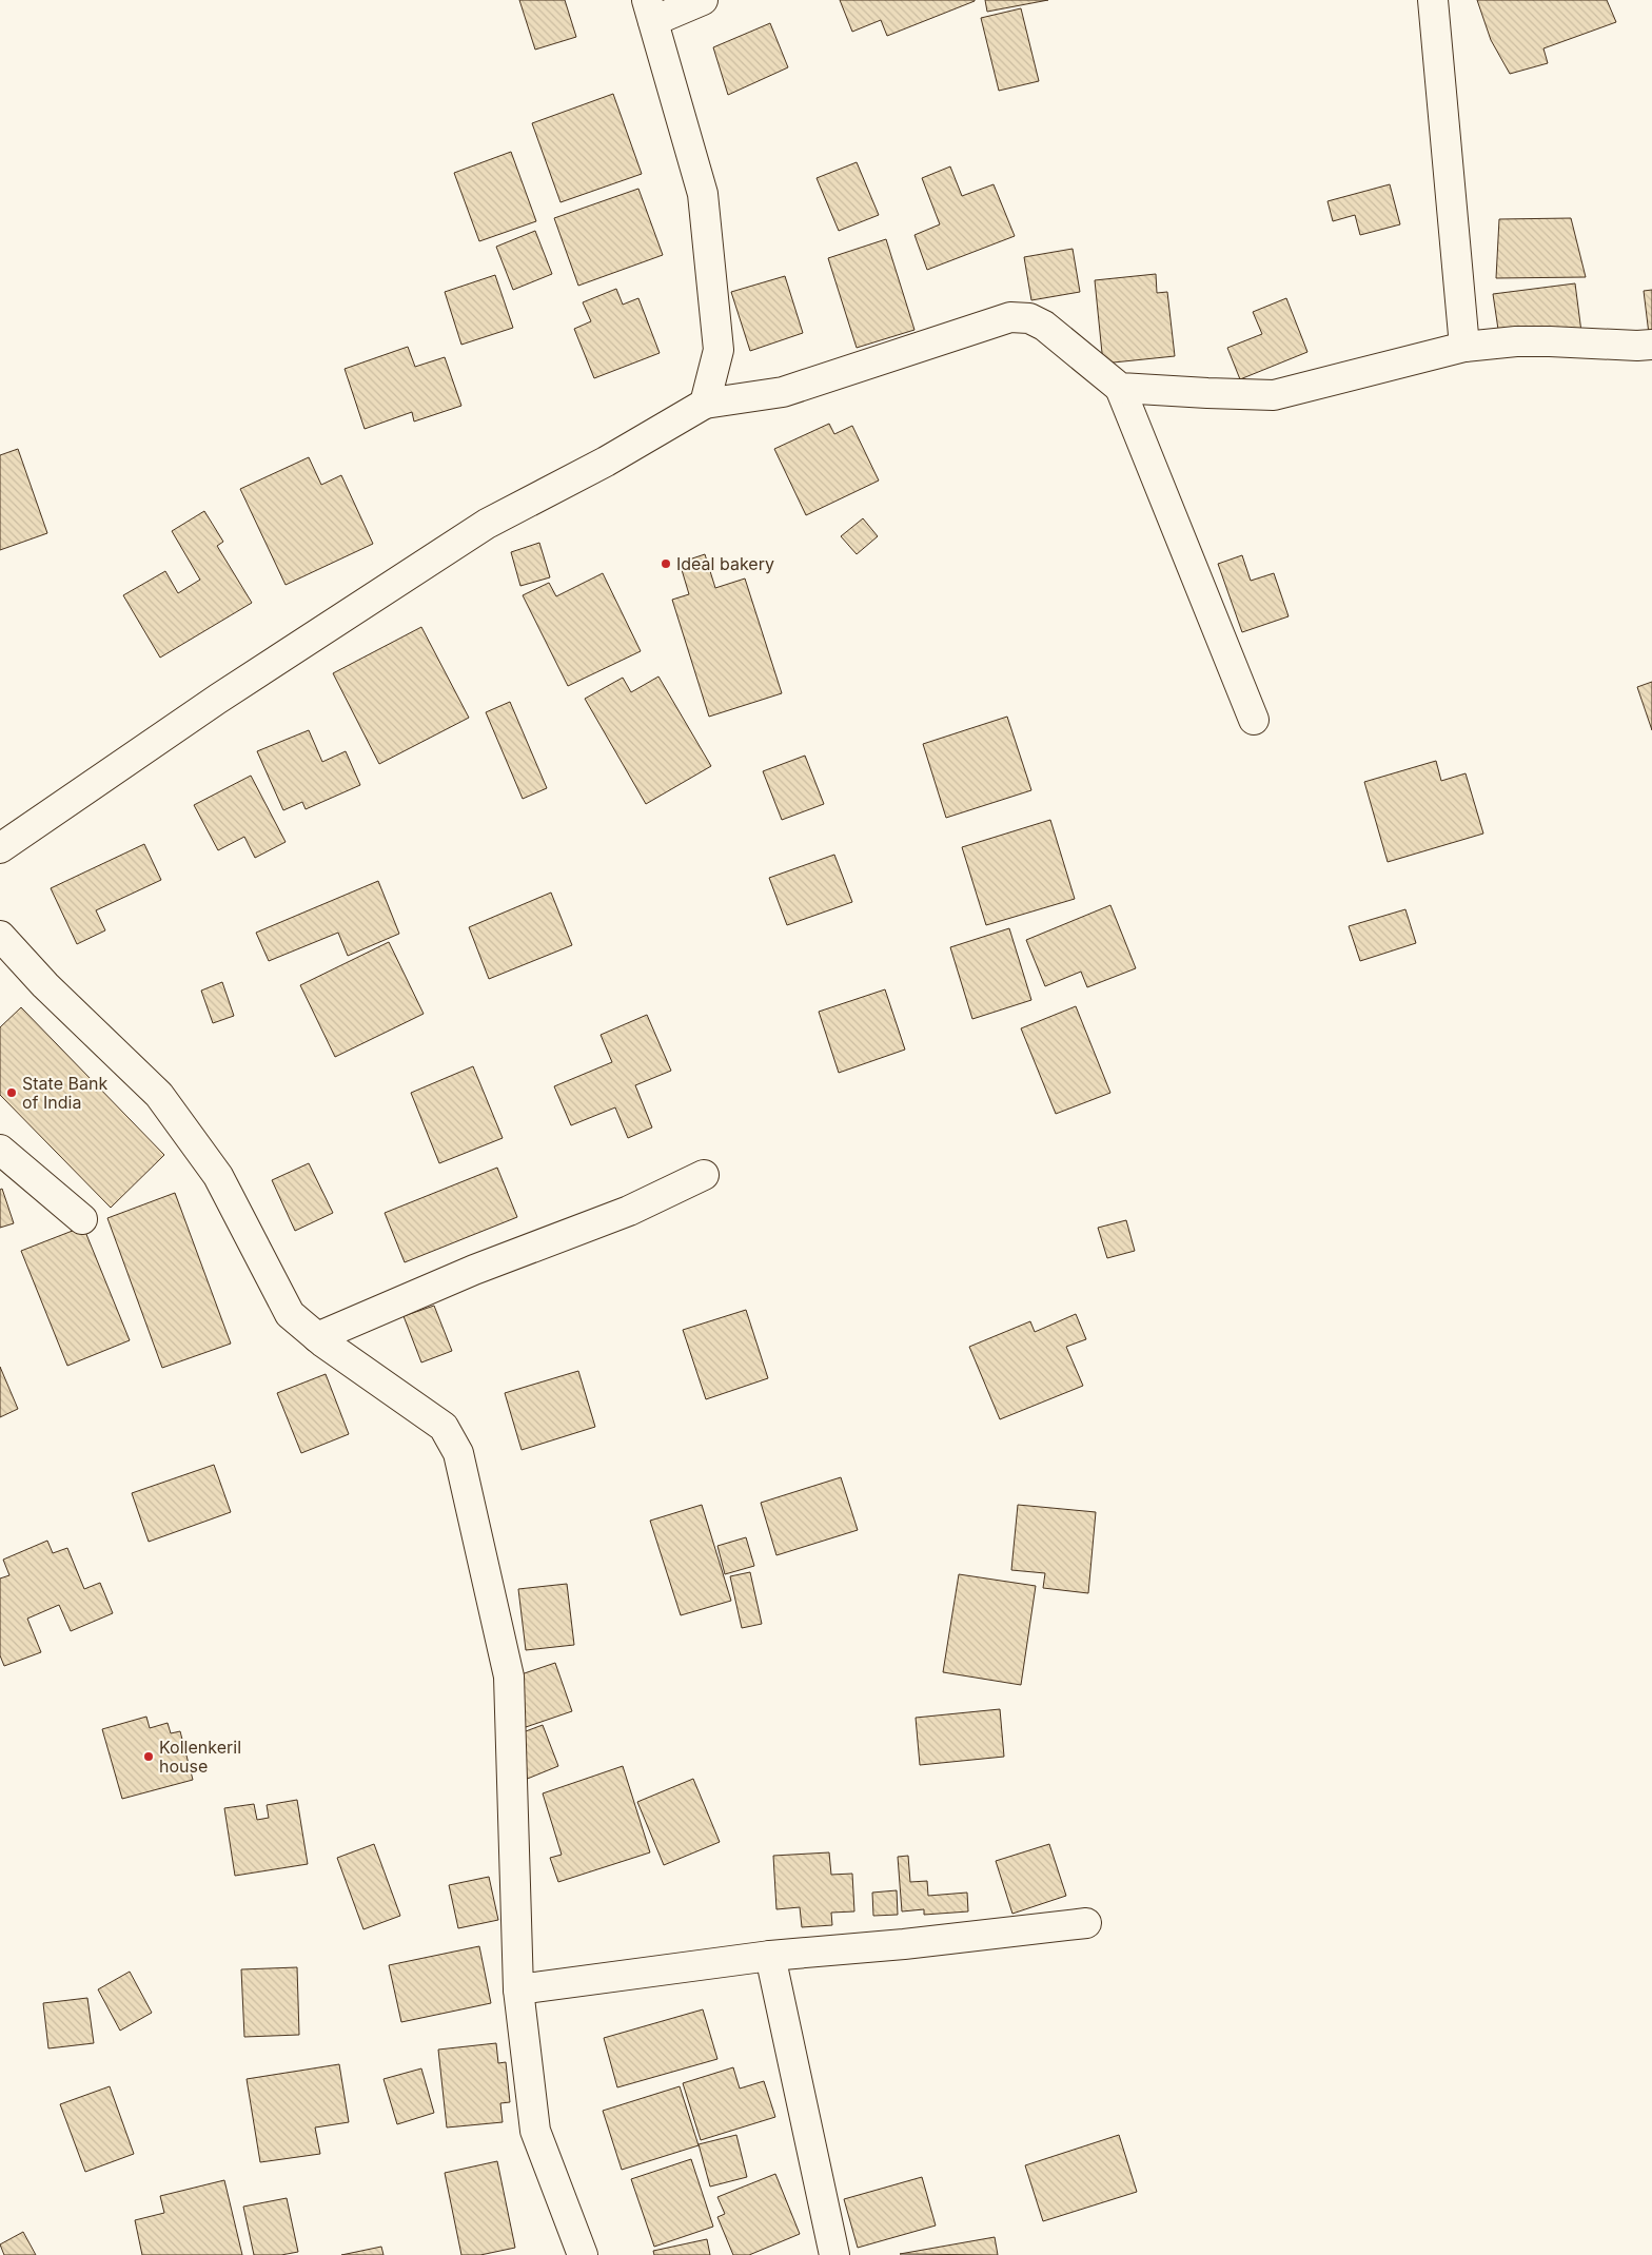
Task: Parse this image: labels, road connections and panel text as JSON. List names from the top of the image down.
{
  "places": ["Ideal bakery", "State Bank of India", "Kollenkeril house"]
}
